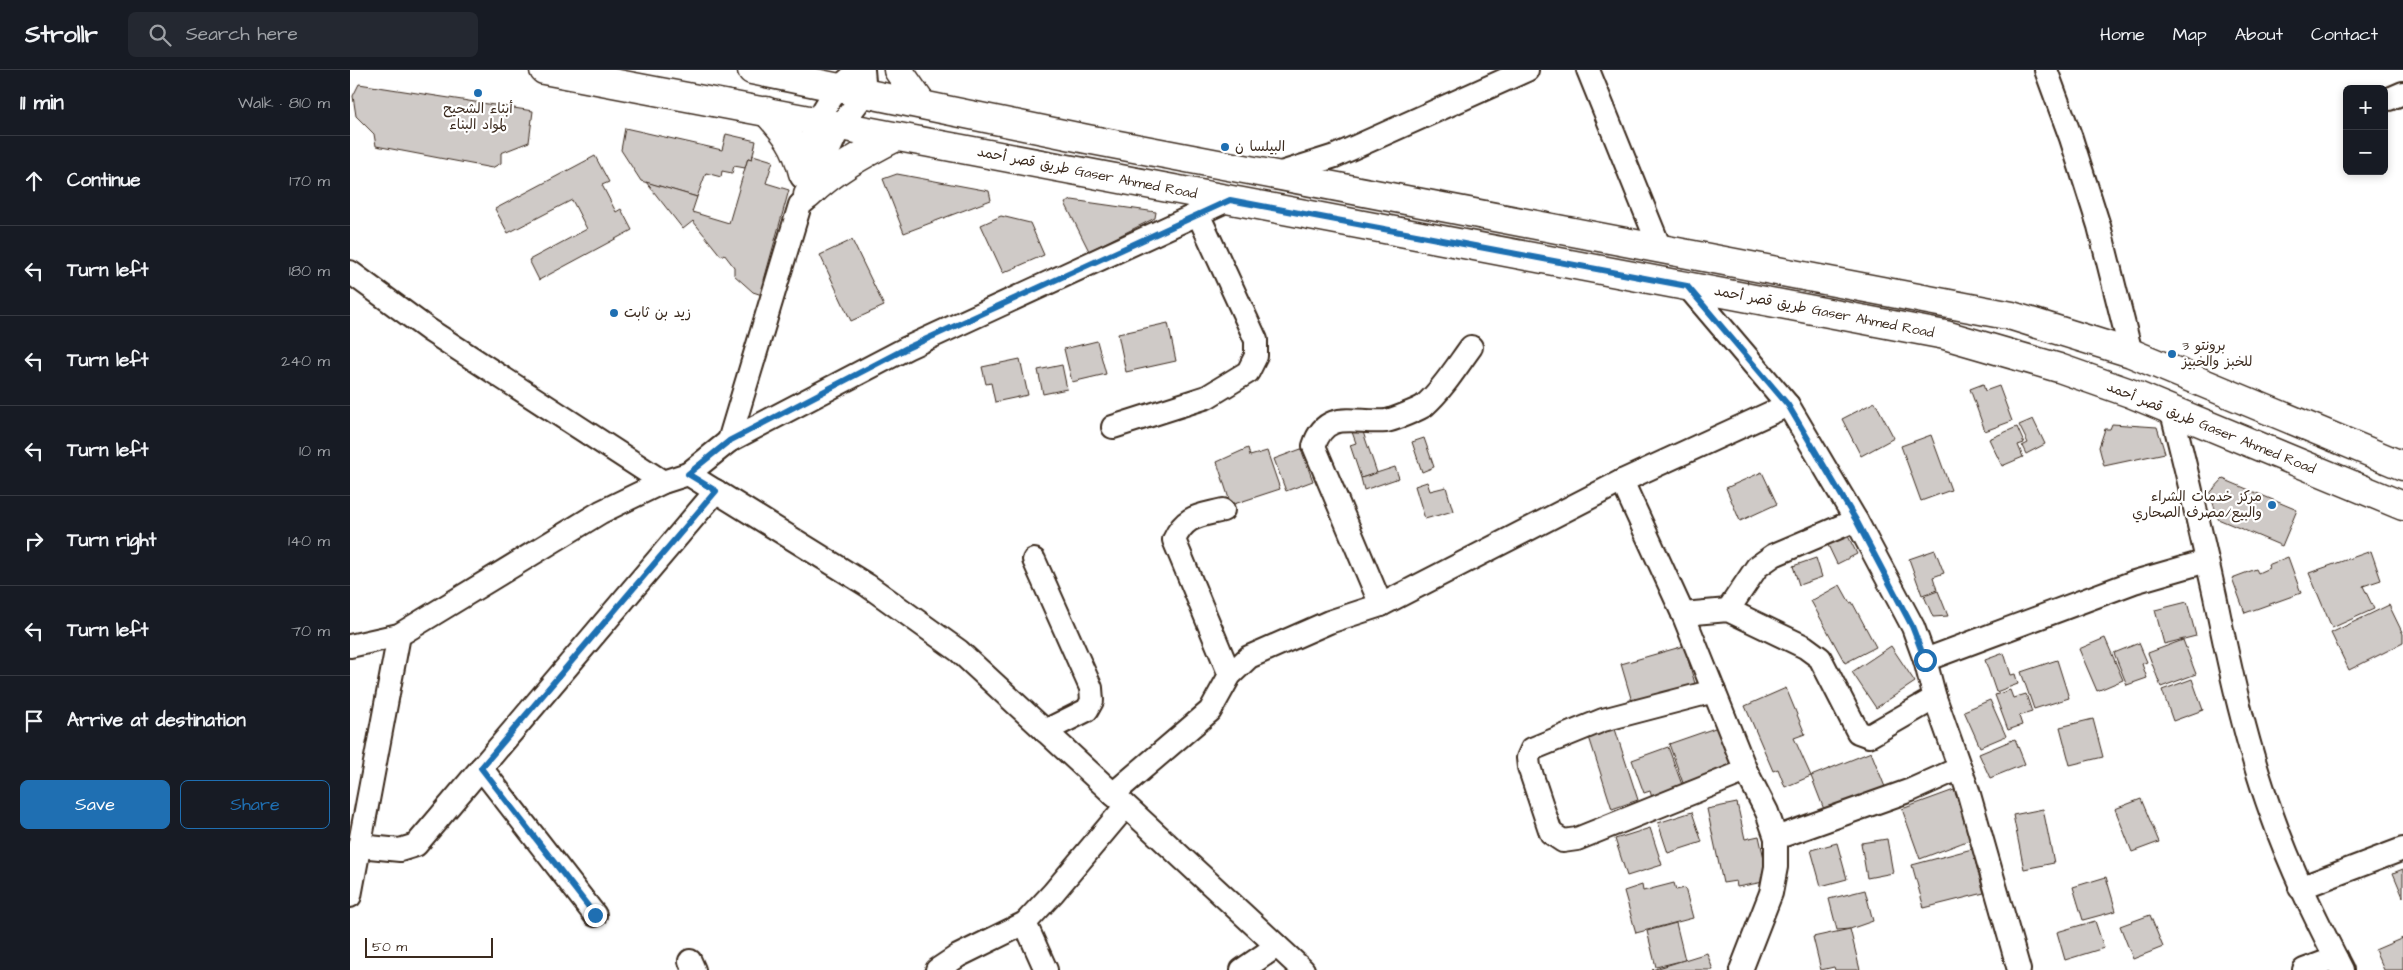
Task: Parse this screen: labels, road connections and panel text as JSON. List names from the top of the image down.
{
  "streets": {
    "main road": ["طريق قصر أحمد Gaser Ahmed Road"]
  },
  "places": [
    "أبناء الشحيح لمواد البناء",
    "البيلسا ن",
    "زيد بن ثابت",
    "برونتو 3 للخبز والخبيز",
    "مركز خدمات الشراء والبيع/مصرف الصحاري"
  ],
  "scale_bar": "50 m",
  "page": {
    "header": "Strollr",
    "search": "Search here",
    "nav": [
      "Home",
      "Map",
      "About",
      "Contact"
    ],
    "heading": ["11 min", "Walk · 810 m"],
    "map_buttons": ["+", "−"],
    "list": [
      ["Continue", "170 m"],
      ["Turn left", "180 m"],
      ["Turn left", "240 m"],
      ["Turn left", "10 m"],
      ["Turn right", "140 m"],
      ["Turn left", "70 m"],
      "Arrive at destination"
    ],
    "buttons": ["Save", "Share"],
    "scale": "50 m"
  }
}
